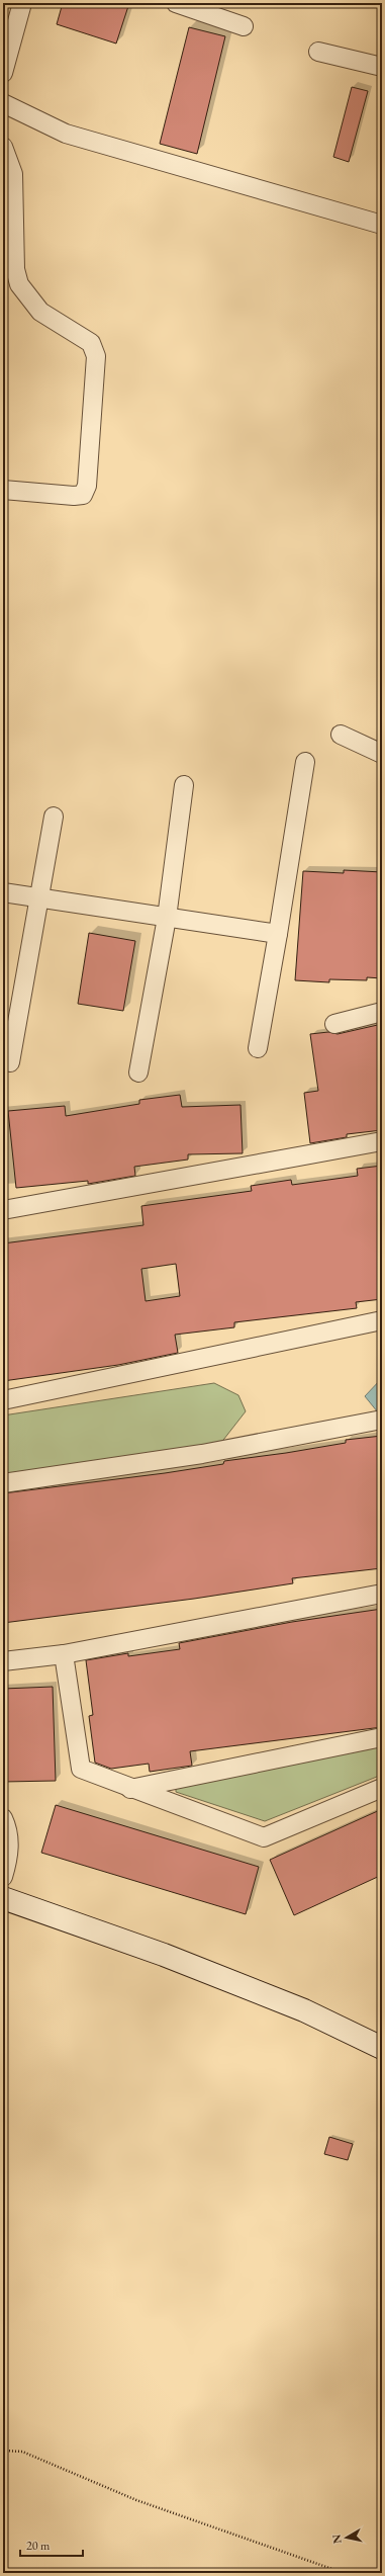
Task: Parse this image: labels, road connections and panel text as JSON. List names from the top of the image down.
{
  "scale_bar": "20 m",
  "north": "left"
}
